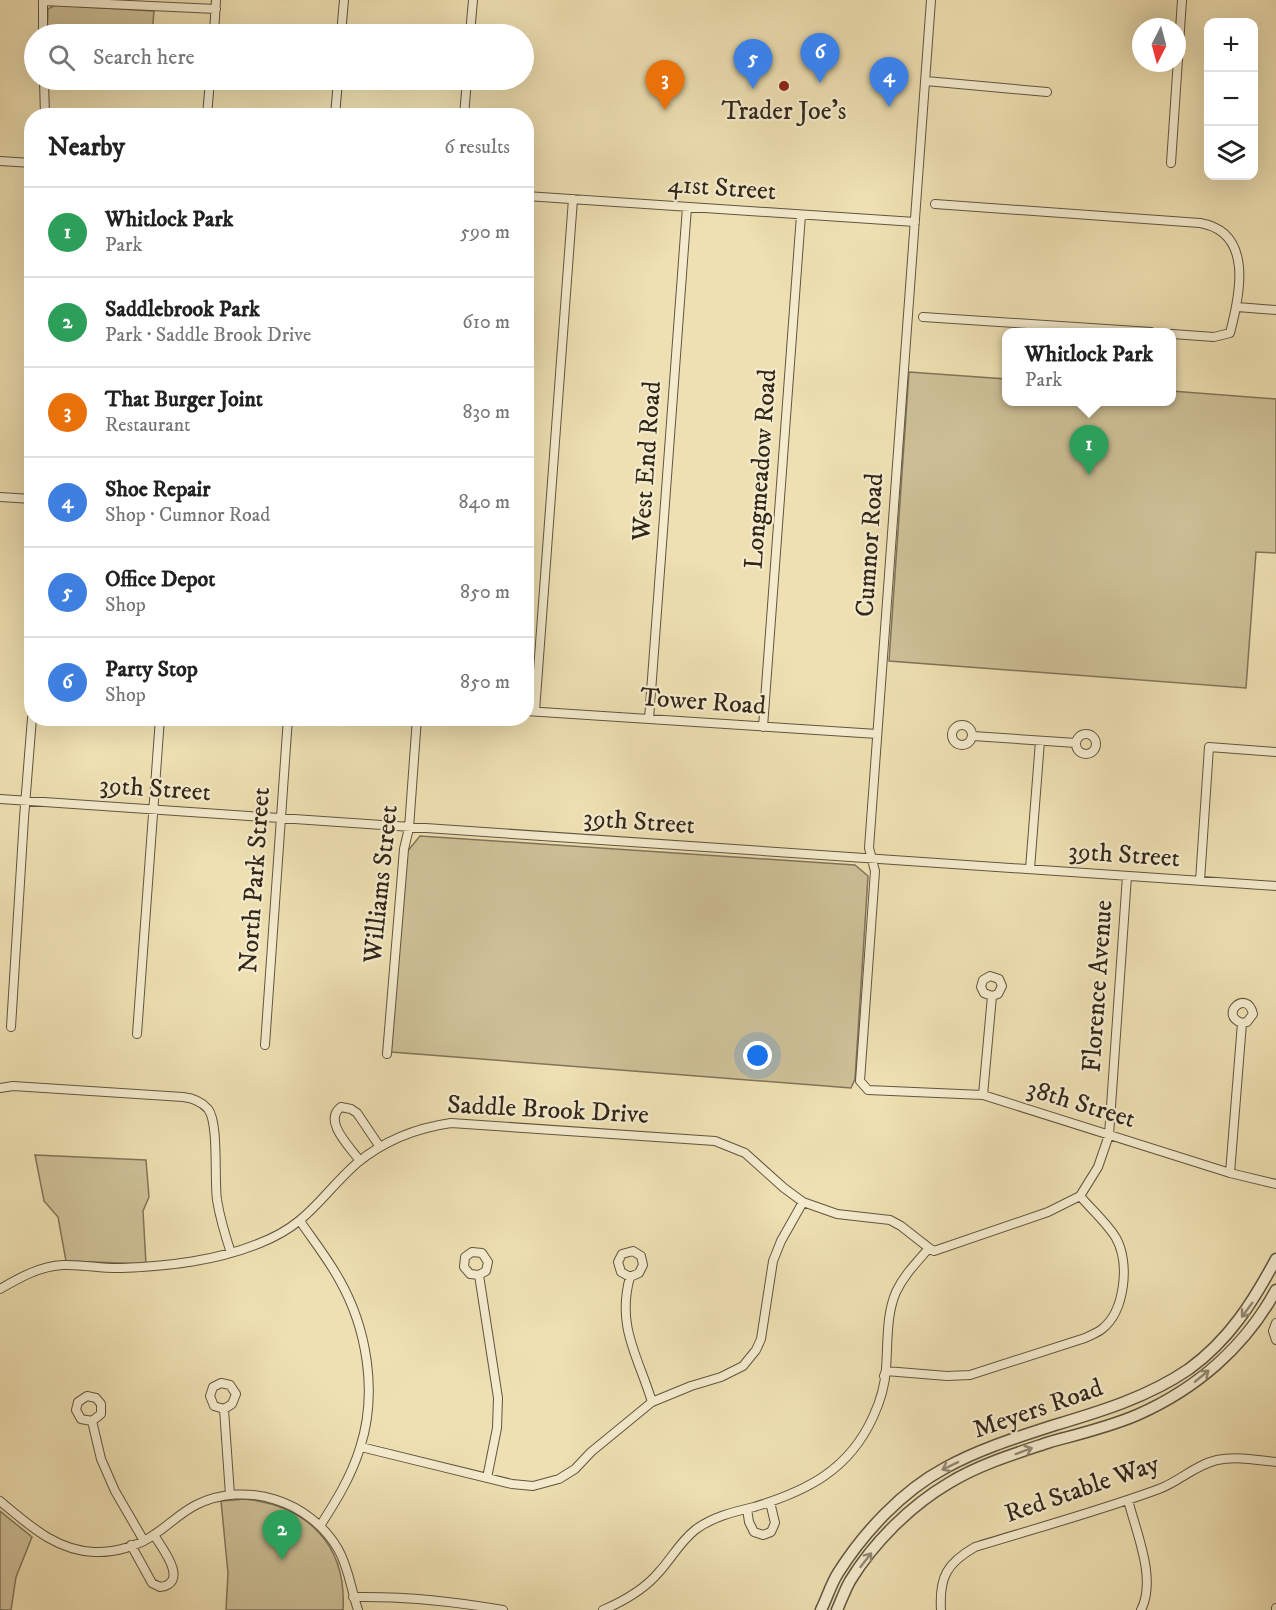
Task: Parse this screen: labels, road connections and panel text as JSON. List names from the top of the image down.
{
  "streets": {
    "street": [
      "41st Street",
      "West End Road",
      "Longmeadow Road",
      "Cumnor Road",
      "Tower Road",
      "39th Street",
      "North Park Street",
      "Williams Street",
      "Florence Avenue",
      "38th Street",
      "Saddle Brook Drive",
      "Meyers Road",
      "Red Stable Way"
    ]
  },
  "crossings": [
    ["41st Street", "West End Road"],
    ["41st Street", "Longmeadow Road"],
    ["41st Street", "Cumnor Road"],
    ["West End Road", "Tower Road"],
    ["Longmeadow Road", "Tower Road"],
    ["Cumnor Road", "Tower Road"],
    ["Cumnor Road", "39th Street"],
    ["Cumnor Road", "38th Street"],
    ["39th Street", "North Park Street"],
    ["39th Street", "Williams Street"],
    ["39th Street", "Florence Avenue"],
    ["Florence Avenue", "38th Street"]
  ],
  "places": ["Trader Joe's"],
  "north": "bottom",
  "page": {
    "map_buttons": ["+", "−"],
    "search": "Search here",
    "pins": [
      "6",
      "5",
      "4",
      "3",
      "1",
      "2"
    ],
    "heading": ["Nearby", "6 results"],
    "list": [
      {
        "mark": "1",
        "name": "Whitlock Park",
        "note": "Park",
        "value": "590 m"
      },
      {
        "mark": "2",
        "name": "Saddlebrook Park",
        "note": "Park · Saddle Brook Drive",
        "value": "610 m"
      },
      {
        "mark": "3",
        "name": "That Burger Joint",
        "note": "Restaurant",
        "value": "830 m"
      },
      {
        "mark": "4",
        "name": "Shoe Repair",
        "note": "Shop · Cumnor Road",
        "value": "840 m"
      },
      {
        "mark": "5",
        "name": "Office Depot",
        "note": "Shop",
        "value": "850 m"
      },
      {
        "mark": "6",
        "name": "Party Stop",
        "note": "Shop",
        "value": "850 m"
      }
    ],
    "popup": ["Whitlock Park", "Park"]
  }
}
